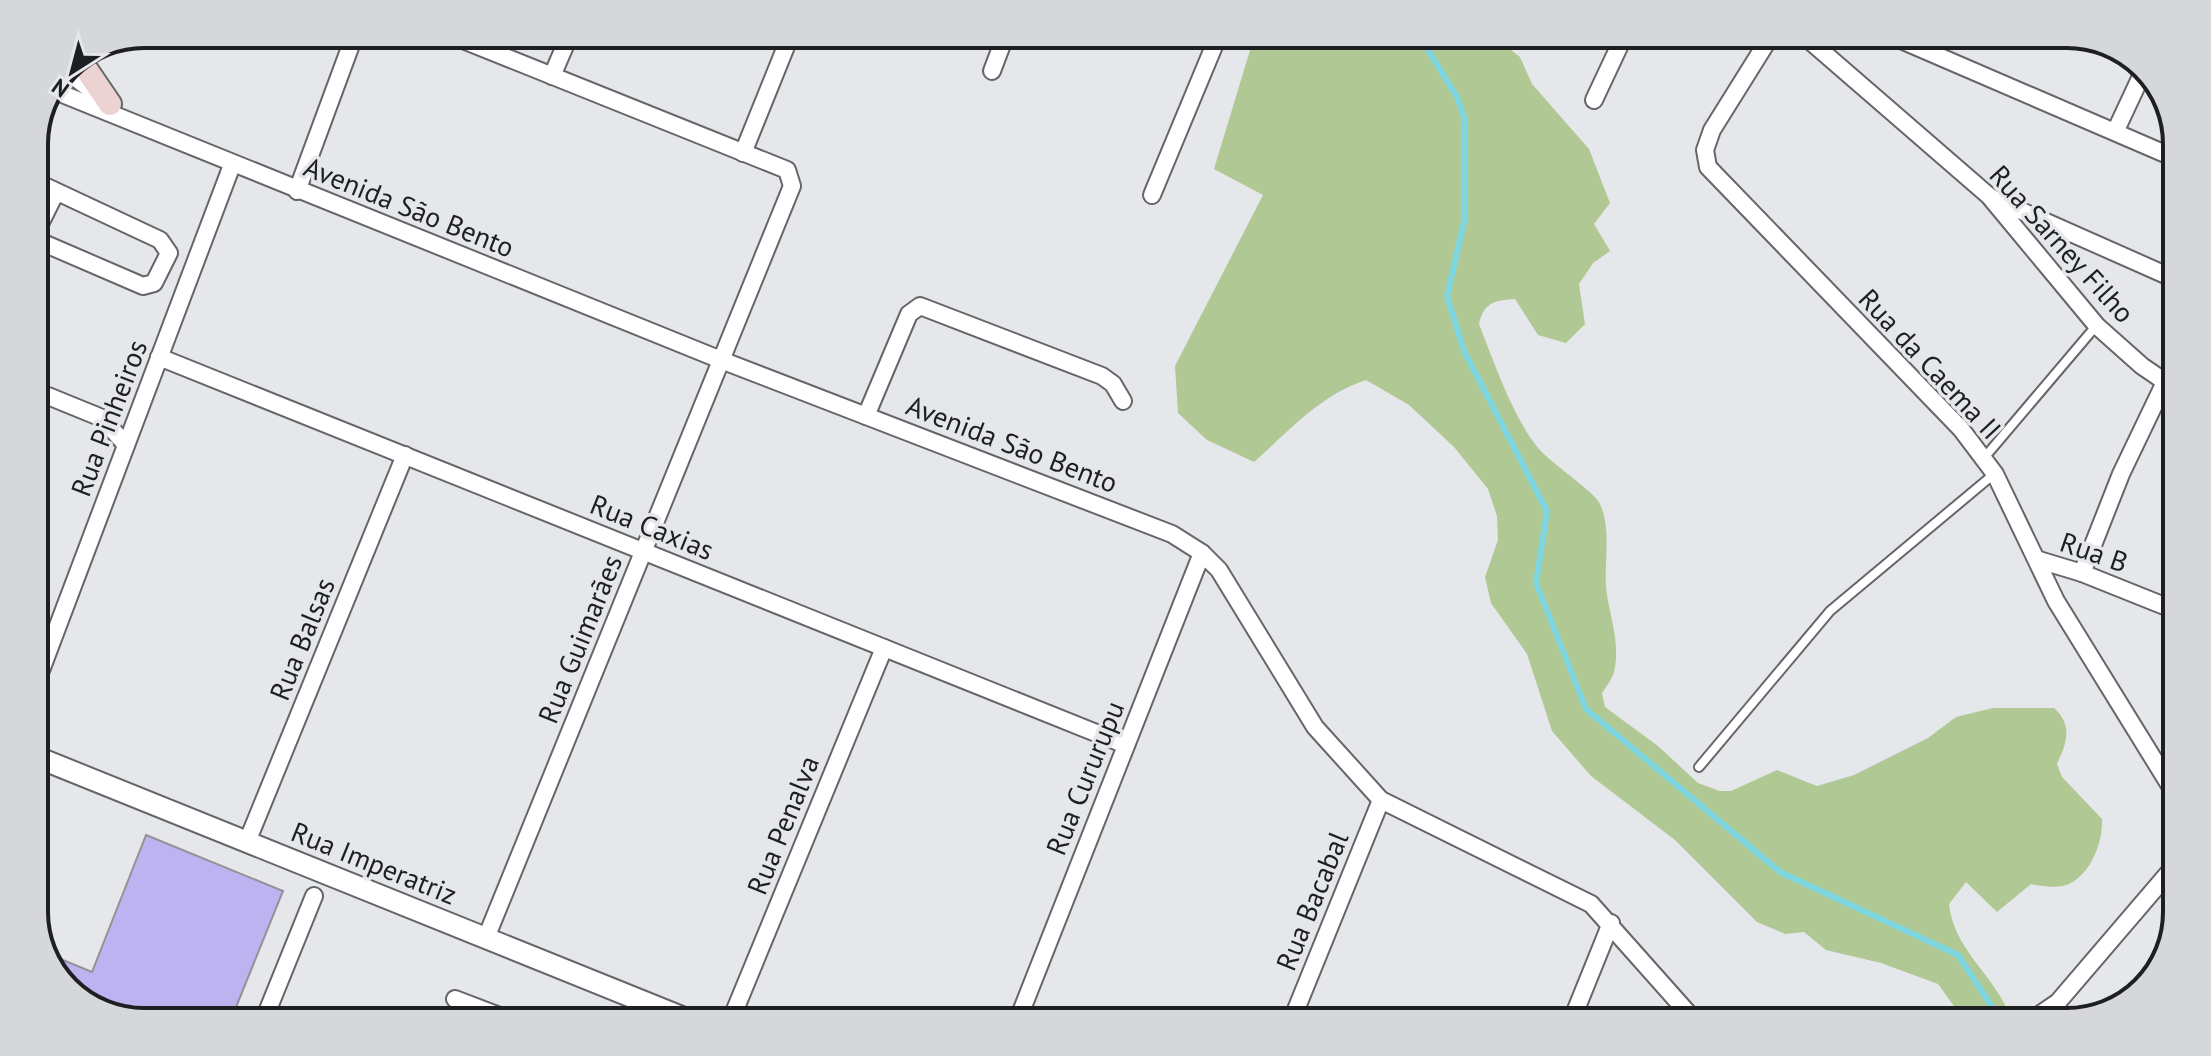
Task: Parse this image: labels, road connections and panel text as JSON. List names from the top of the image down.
{
  "streets": {
    "street": [
      "Avenida São Bento",
      "Rua Sarney Filho",
      "Rua da Caema II",
      "Rua Pinheiros",
      "Rua Caxias",
      "Rua B",
      "Rua Balsas",
      "Rua Guimarães",
      "Rua Cururupu",
      "Rua Penalva",
      "Rua Imperatriz",
      "Rua Bacabal"
    ]
  },
  "crossings": [
    ["Avenida São Bento", "Rua Pinheiros"],
    ["Avenida São Bento", "Rua Guimarães"],
    ["Avenida São Bento", "Rua Cururupu"],
    ["Avenida São Bento", "Rua Bacabal"],
    ["Rua da Caema II", "Rua B"],
    ["Rua Pinheiros", "Rua Caxias"],
    ["Rua Caxias", "Rua Balsas"],
    ["Rua Caxias", "Rua Guimarães"],
    ["Rua Caxias", "Rua Cururupu"],
    ["Rua Caxias", "Rua Penalva"],
    ["Rua Balsas", "Rua Imperatriz"],
    ["Rua Guimarães", "Rua Imperatriz"]
  ],
  "north": "bottom left"
}
